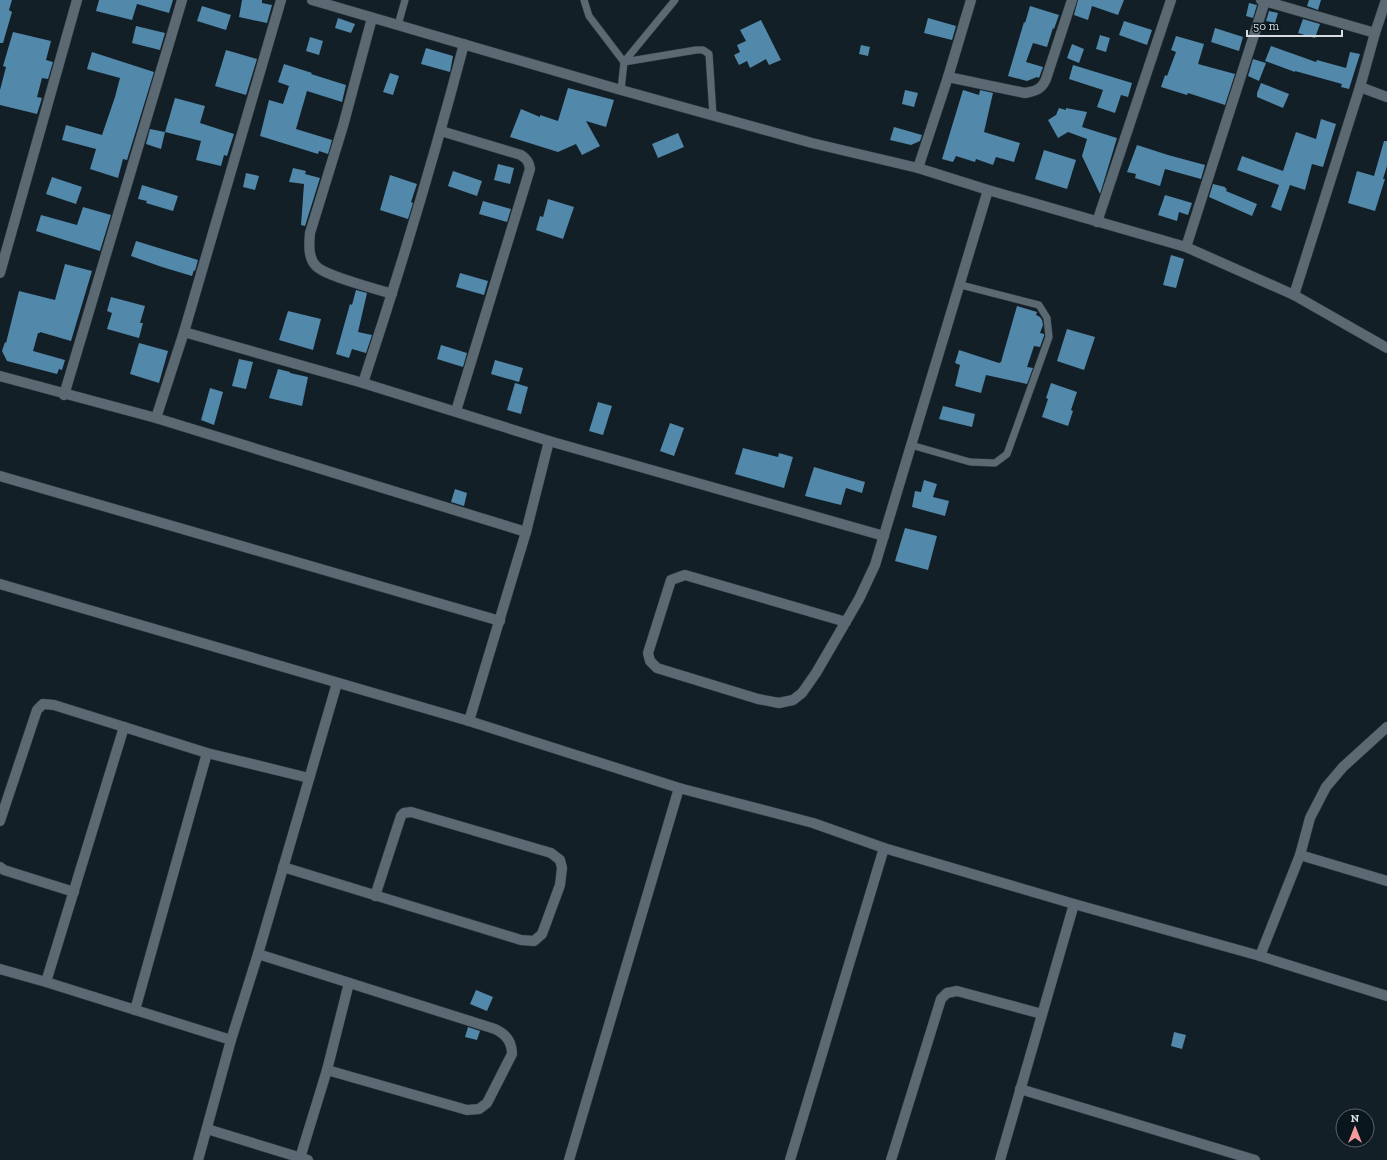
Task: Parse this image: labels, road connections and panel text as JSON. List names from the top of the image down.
{
  "scale_bar": "50 m",
  "north": "top"
}
